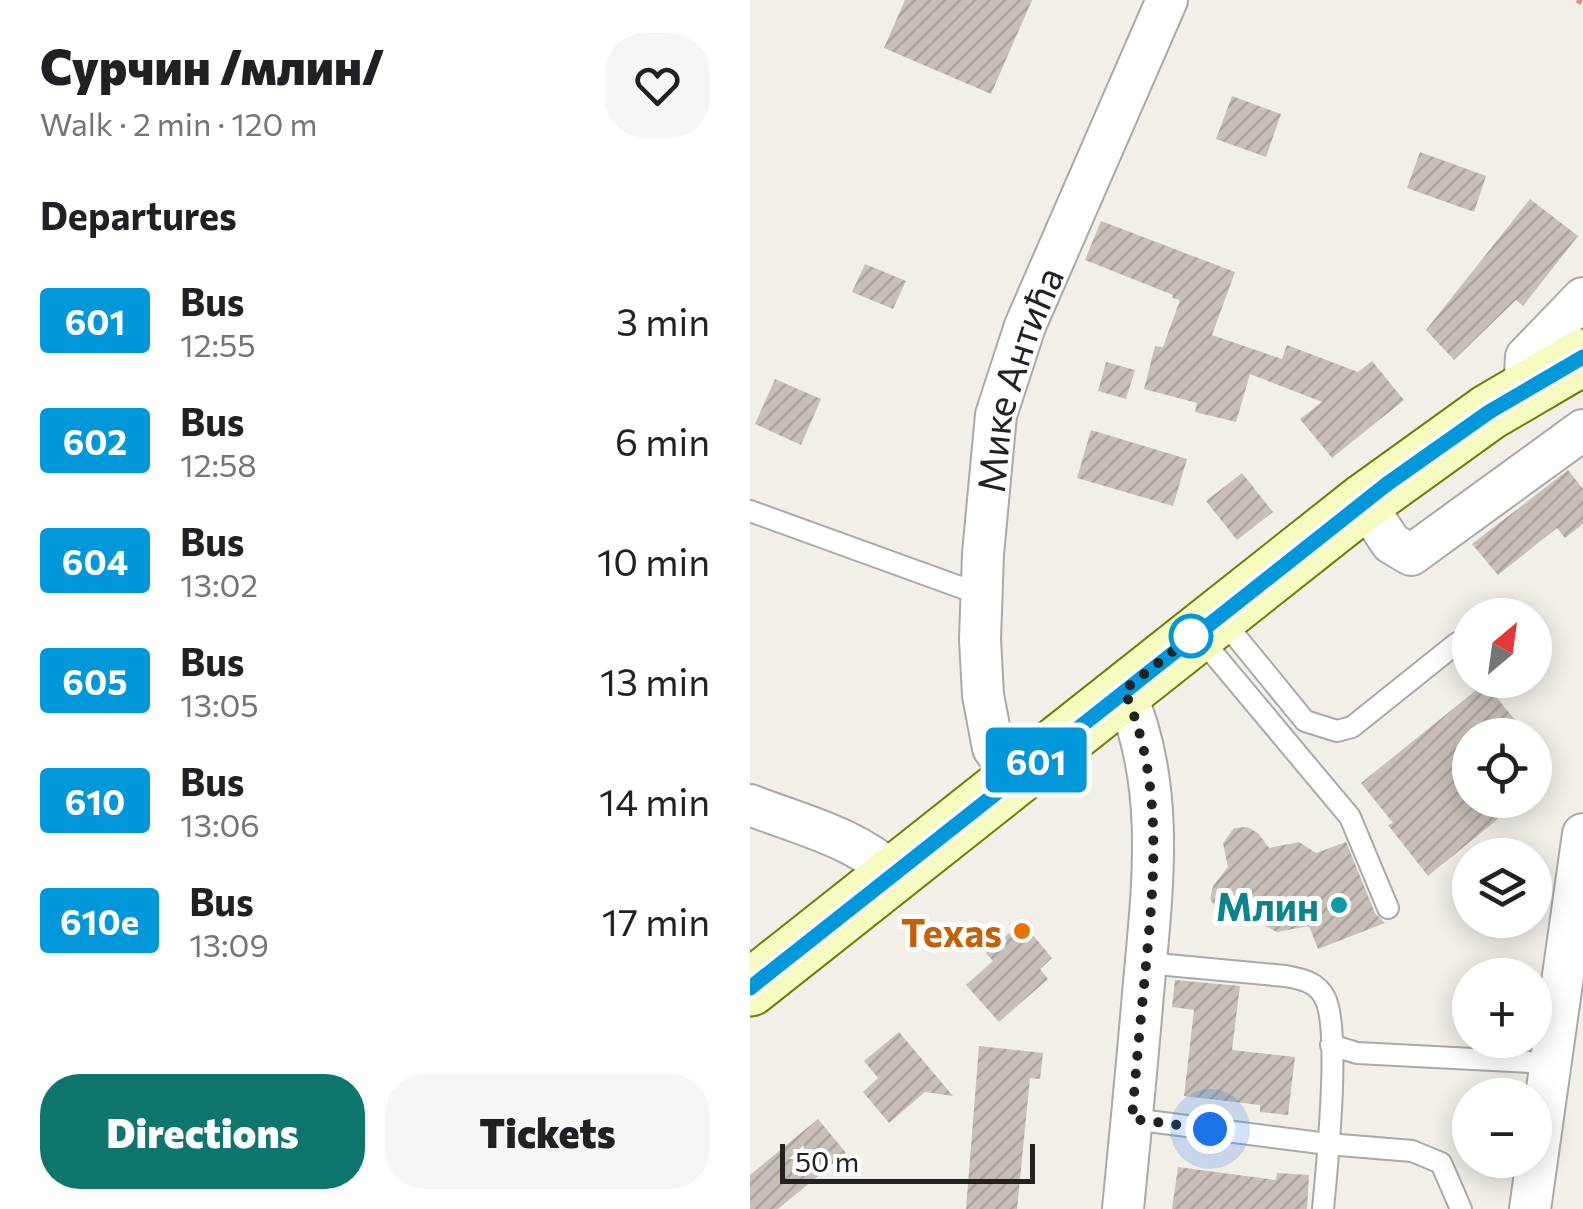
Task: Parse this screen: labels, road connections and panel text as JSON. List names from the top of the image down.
{
  "streets": {
    "street": ["Мике Антића"]
  },
  "places": ["Млин", "Texas"],
  "lines": ["bus line 601"],
  "scale_bar": "50 m",
  "north": "top right",
  "page": {
    "heading": [
      ["Сурчин /млин/", "Walk · 2 min · 120 m"],
      "Departures"
    ],
    "on_map": "601",
    "list": [
      {
        "mark": "601",
        "name": "Bus",
        "note": "12:55",
        "value": "3 min"
      },
      {
        "mark": "602",
        "name": "Bus",
        "note": "12:58",
        "value": "6 min"
      },
      {
        "mark": "604",
        "name": "Bus",
        "note": "13:02",
        "value": "10 min"
      },
      {
        "mark": "605",
        "name": "Bus",
        "note": "13:05",
        "value": "13 min"
      },
      {
        "mark": "610",
        "name": "Bus",
        "note": "13:06",
        "value": "14 min"
      },
      {
        "mark": "610e",
        "name": "Bus",
        "note": "13:09",
        "value": "17 min"
      }
    ],
    "map_buttons": ["+", "−"],
    "buttons": ["Directions", "Tickets"],
    "scale": "50 m"
  }
}
